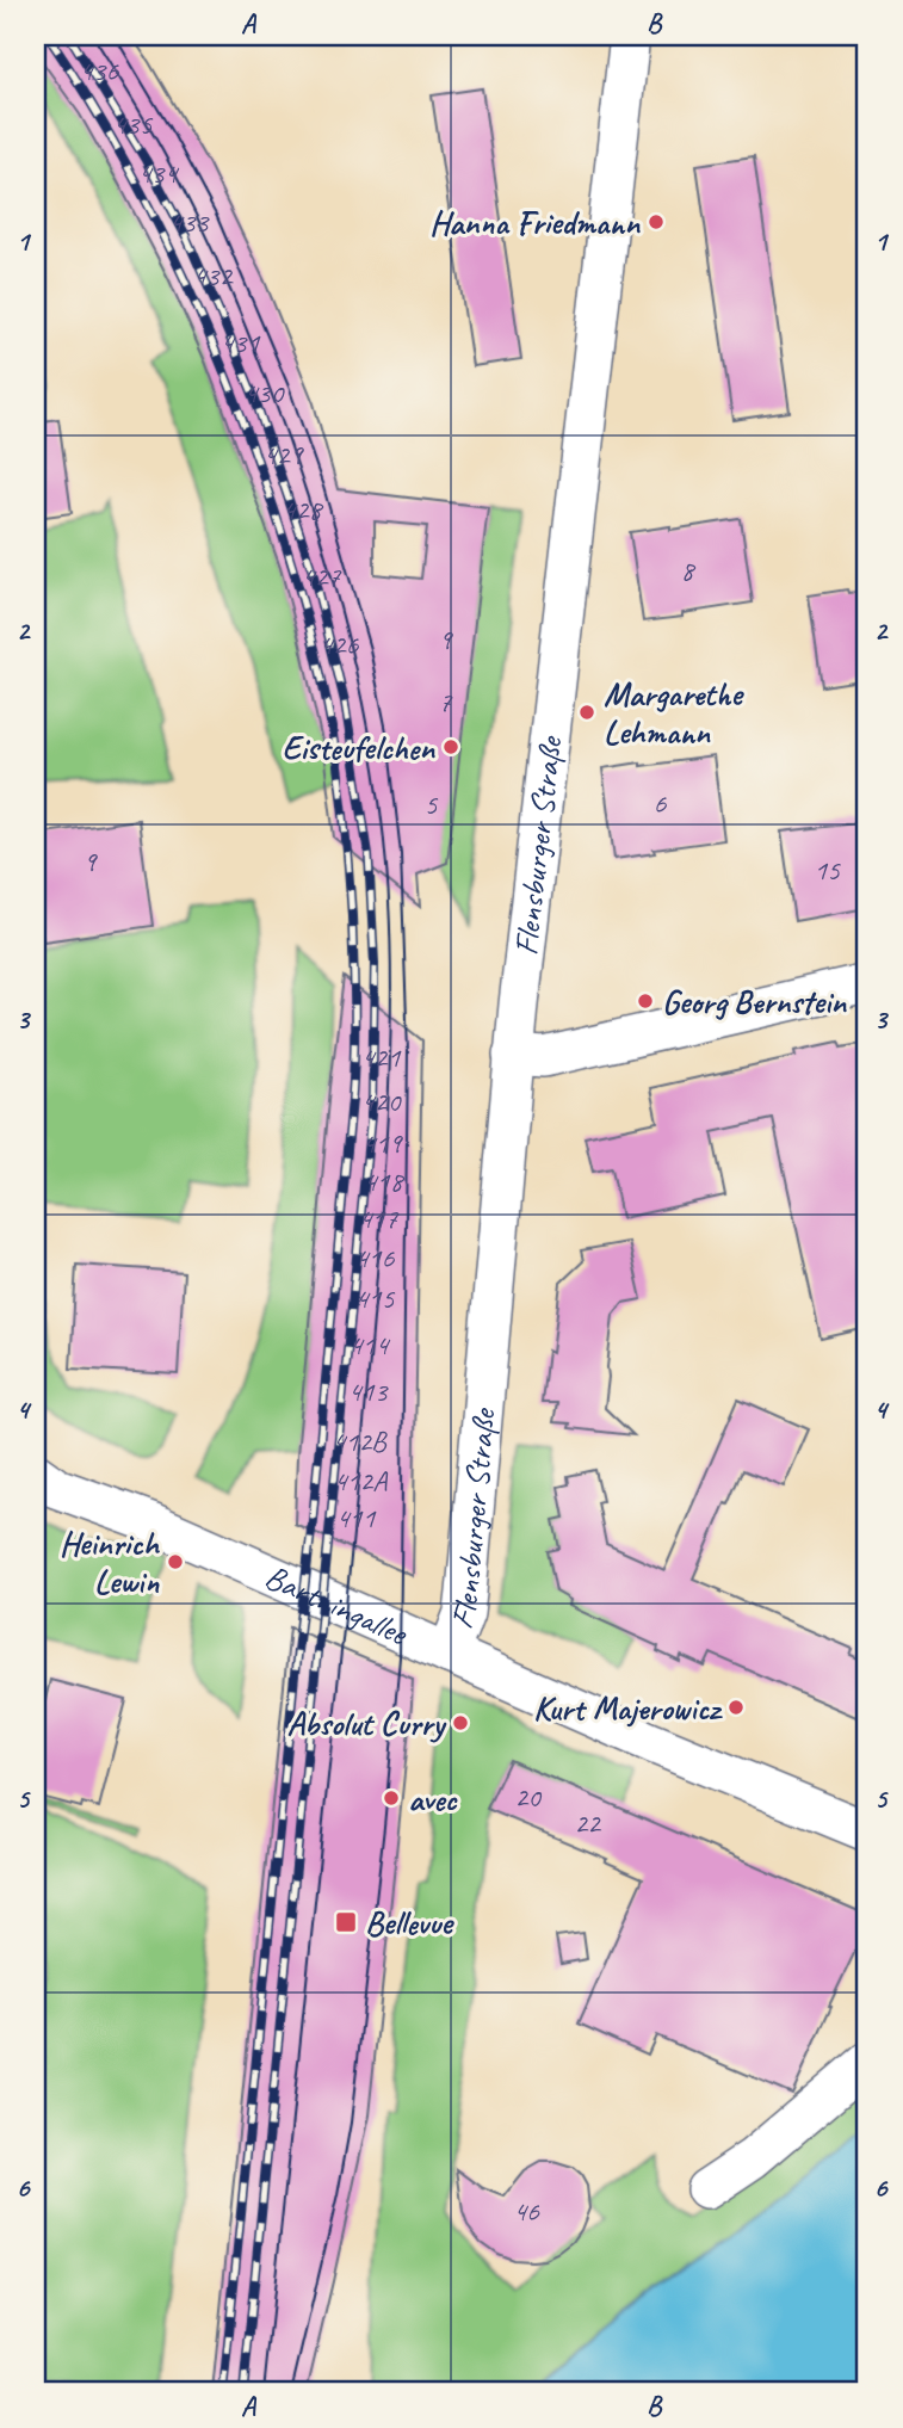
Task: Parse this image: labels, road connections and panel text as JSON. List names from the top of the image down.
{
  "streets": {
    "street": ["Flensburger Straße", "Bartningallee"]
  },
  "crossings": [
    ["Flensburger Straße", "Bartningallee"]
  ],
  "places": {
    "other": [
      "Hanna Friedmann",
      "Margarethe Lehmann",
      "Eisteufelchen",
      "Georg Bernstein",
      "Heinrich Lewin",
      "Kurt Majerowicz",
      "Absolut Curry",
      "avec"
    ],
    "transit": ["Bellevue"]
  },
  "house_numbers": [
    "436",
    "435",
    "434",
    "433",
    "432",
    "431",
    "430",
    "429",
    "428",
    "8",
    "427",
    "9",
    "426",
    "7",
    "6",
    "5",
    "9",
    "15",
    "421",
    "420",
    "419",
    "418",
    "417",
    "416",
    "415",
    "414",
    "413",
    "412B",
    "412A",
    "411",
    "20",
    "22",
    "46"
  ],
  "grid": {
    "columns": ["A", "B"],
    "rows": [
      "1",
      "2",
      "3",
      "4",
      "5",
      "6"
    ]
  }
}
